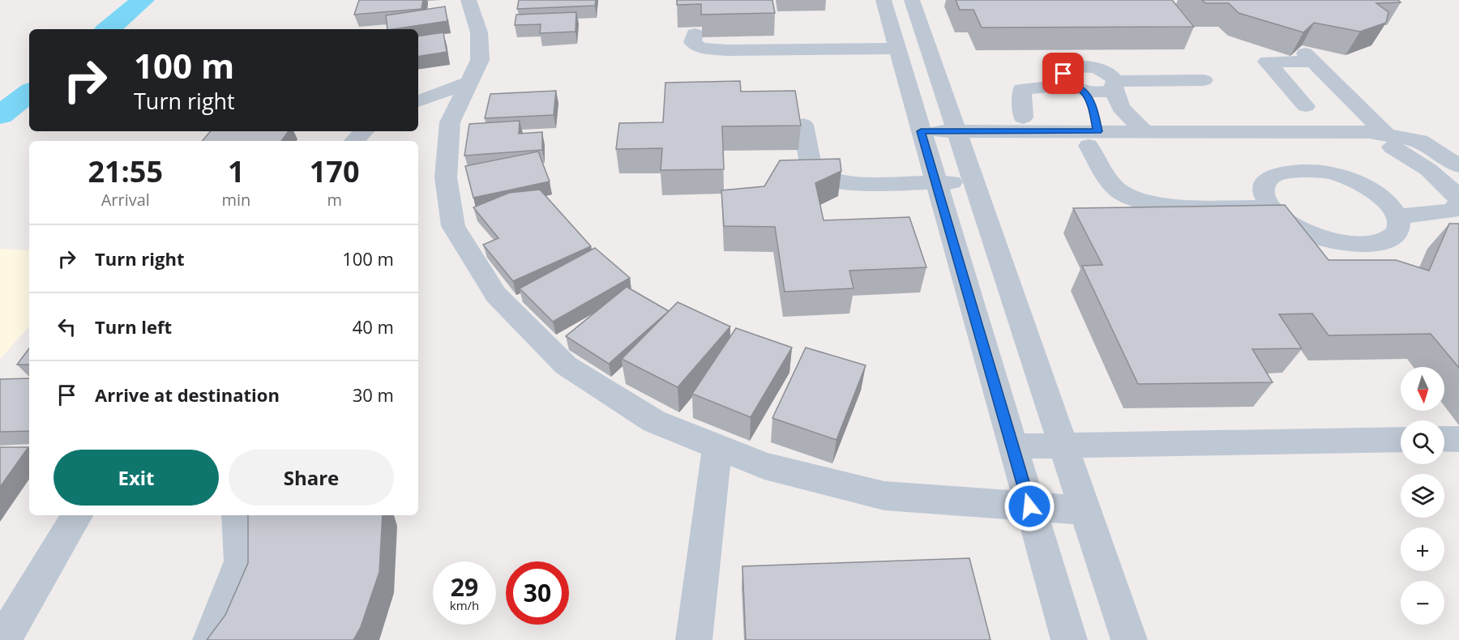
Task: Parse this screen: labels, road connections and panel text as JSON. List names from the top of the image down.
{
  "north": "bottom",
  "page": {
    "turn": ["100 m", "Turn right"],
    "eta": [
      "21:55",
      "Arrival",
      "1",
      "min",
      "170",
      "m"
    ],
    "list": [
      {
        "name": "Turn right",
        "value": "100 m"
      },
      {
        "name": "Turn left",
        "value": "40 m"
      },
      {
        "name": "Arrive at destination",
        "value": "30 m"
      }
    ],
    "map_buttons": ["+", "−"],
    "buttons": ["Exit", "Share"],
    "speed": "29 km/h",
    "limit": "30"
  }
}
